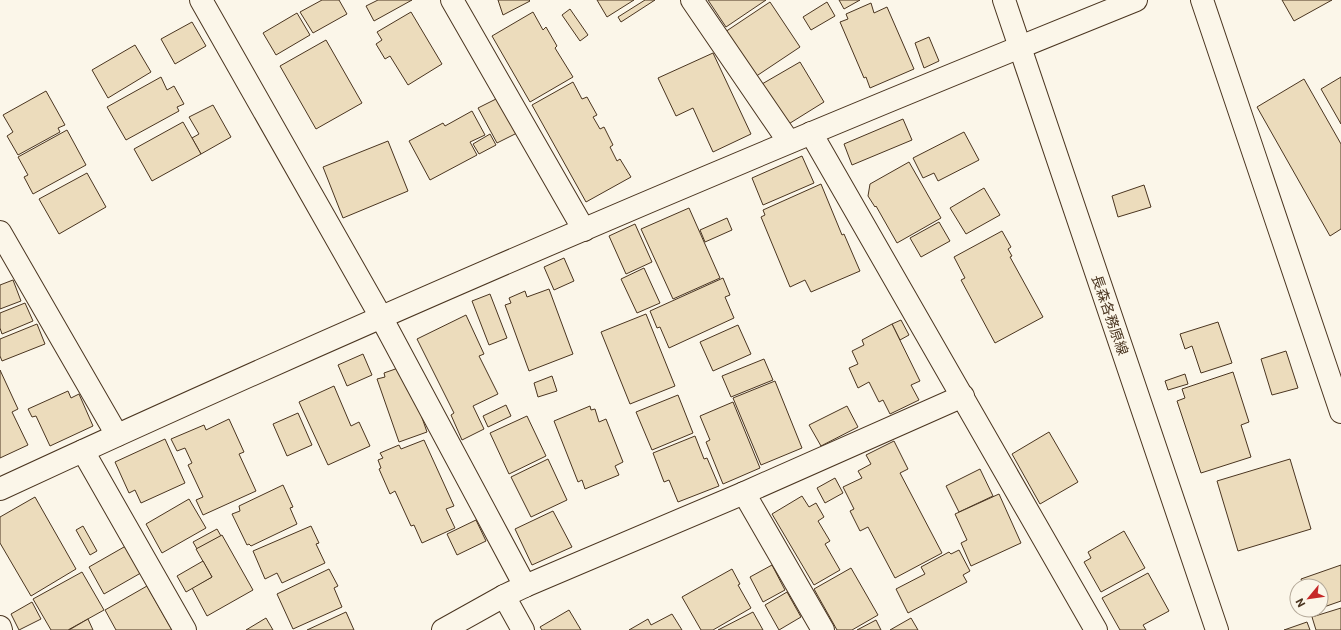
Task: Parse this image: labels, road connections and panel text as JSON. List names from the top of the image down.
{
  "streets": {
    "street": ["長森各務原線"]
  },
  "north": "bottom left"
}
